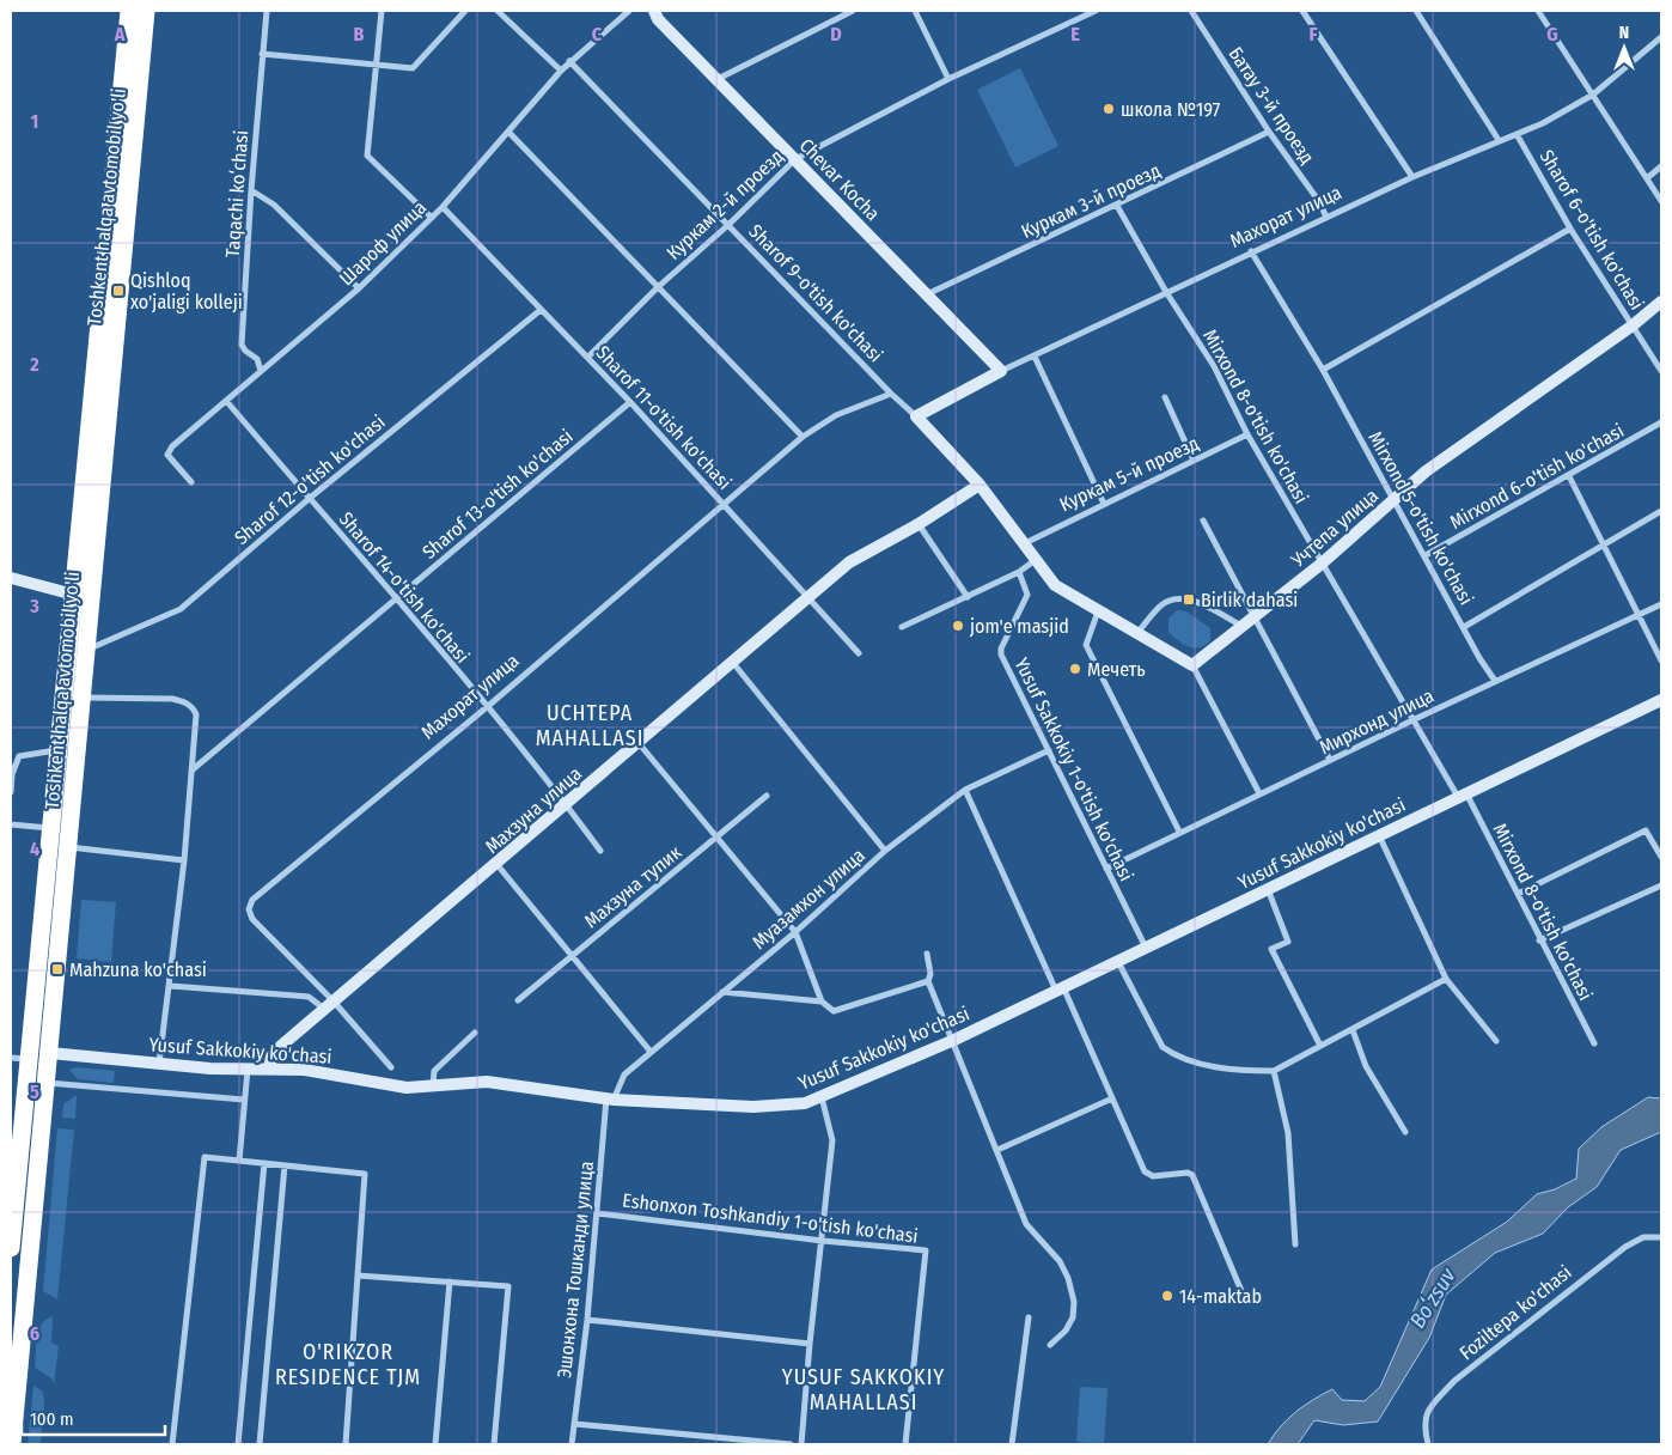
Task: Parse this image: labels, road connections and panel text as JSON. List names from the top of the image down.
{
  "streets": {
    "highway": ["Toshkent halqa avtomobil yo'li"],
    "street": [
      "Батау 3-й проезд",
      "Chevar Kocha",
      "Taqachi koʻchasi",
      "Куркам 3-й проезд",
      "Куркам 2-й проезд",
      "Махорат улица",
      "Sharof 6-o'tish ko'chasi",
      "Шароф улица",
      "Sharof 9-o'tish ko'chasi",
      "Mirxond 8-o'tish ko'chasi",
      "Sharof 11-o'tish ko'chasi",
      "Куркам 5-й проезд",
      "Mirxond 6-o'tish ko'chasi",
      "Sharof 12-o'tish ko'chasi",
      "Sharof 13-o'tish ko'chasi",
      "Mirxond 5-o'tish ko'chasi",
      "Учтепа улица",
      "Sharof 14-o'tish ko'chasi",
      "Мирхонд улица",
      "Yusuf Sakkokiy 1-o'tish ko'chasi",
      "Махзуна улица",
      "Yusuf Sakkokiy ko'chasi",
      "Махзуна тупик",
      "Муазамхон улица",
      "Eshonxon Toshkandiy 1-o'tish ko'chasi",
      "Эшонхона Тошканди улица",
      "Foziltepa ko'chasi"
    ]
  },
  "crossings": [
    ["Батау 3-й проезд", "Куркам 3-й проезд"],
    ["Батау 3-й проезд", "Махорат улица"],
    ["Chevar Kocha", "Куркам 3-й проезд"],
    ["Chevar Kocha", "Куркам 2-й проезд"],
    ["Chevar Kocha", "Махорат улица"],
    ["Taqachi koʻchasi", "Шароф улица"],
    ["Куркам 3-й проезд", "Mirxond 8-o'tish ko'chasi"],
    ["Куркам 2-й проезд", "Sharof 9-o'tish ko'chasi"],
    ["Куркам 2-й проезд", "Sharof 11-o'tish ko'chasi"],
    ["Toshkent halqa avtomobil yo'li", "Sharof 12-o'tish ko'chasi"],
    ["Toshkent halqa avtomobil yo'li", "Yusuf Sakkokiy ko'chasi"],
    ["Махорат улица", "Sharof 6-o'tish ko'chasi"],
    ["Махорат улица", "Sharof 9-o'tish ko'chasi"],
    ["Махорат улица", "Mirxond 8-o'tish ko'chasi"],
    ["Махорат улица", "Sharof 11-o'tish ko'chasi"],
    ["Махорат улица", "Mirxond 5-o'tish ko'chasi"],
    ["Махорат улица", "Sharof 14-o'tish ko'chasi"],
    ["Махорат улица", "Махзуна улица"],
    ["Sharof 6-o'tish ko'chasi", "Учтепа улица"],
    ["Шароф улица", "Sharof 9-o'tish ko'chasi"],
    ["Шароф улица", "Sharof 11-o'tish ko'chasi"],
    ["Шароф улица", "Sharof 14-o'tish ko'chasi"],
    ["Mirxond 8-o'tish ko'chasi", "Куркам 5-й проезд"],
    ["Mirxond 8-o'tish ko'chasi", "Учтепа улица"],
    ["Mirxond 8-o'tish ko'chasi", "Мирхонд улица"],
    ["Mirxond 8-o'tish ko'chasi", "Yusuf Sakkokiy ko'chasi"],
    ["Sharof 11-o'tish ko'chasi", "Sharof 12-o'tish ko'chasi"],
    ["Sharof 11-o'tish ko'chasi", "Sharof 13-o'tish ko'chasi"],
    ["Sharof 11-o'tish ko'chasi", "Махзуна улица"],
    ["Mirxond 6-o'tish ko'chasi", "Mirxond 5-o'tish ko'chasi"],
    ["Sharof 12-o'tish ko'chasi", "Sharof 14-o'tish ko'chasi"],
    ["Sharof 13-o'tish ko'chasi", "Sharof 14-o'tish ko'chasi"],
    ["Mirxond 5-o'tish ko'chasi", "Учтепа улица"],
    ["Mirxond 5-o'tish ko'chasi", "Мирхонд улица"],
    ["Sharof 14-o'tish ko'chasi", "Махзуна улица"],
    ["Мирхонд улица", "Yusuf Sakkokiy 1-o'tish ko'chasi"],
    ["Yusuf Sakkokiy 1-o'tish ko'chasi", "Yusuf Sakkokiy ko'chasi"],
    ["Yusuf Sakkokiy 1-o'tish ko'chasi", "Муазамхон улица"],
    ["Махзуна улица", "Yusuf Sakkokiy ko'chasi"],
    ["Yusuf Sakkokiy ko'chasi", "Муазамхон улица"],
    ["Yusuf Sakkokiy ko'chasi", "Эшонхона Тошканди улица"],
    ["Муазамхон улица", "Эшонхона Тошканди улица"],
    ["Eshonxon Toshkandiy 1-o'tish ko'chasi", "Эшонхона Тошканди улица"]
  ],
  "districts": ["UCHTEPA MAHALLASI", "O'RIKZOR RESIDENCE TJM", "YUSUF SAKKOKIY MAHALLASI"],
  "water": ["Boʻzsuv"],
  "places": {
    "other": [
      "школа №197",
      "jom'e masjid",
      "Мечеть",
      "14-maktab"
    ],
    "transit": ["Qishloq xo'jaligi kolleji", "Birlik dahasi", "Mahzuna ko'chasi"]
  },
  "scale_bar": "100 m",
  "north": "top",
  "grid": {
    "columns": [
      "A",
      "B",
      "C",
      "D",
      "E",
      "F",
      "G"
    ],
    "rows": [
      "1",
      "2",
      "3",
      "4",
      "5",
      "6"
    ]
  }
}
